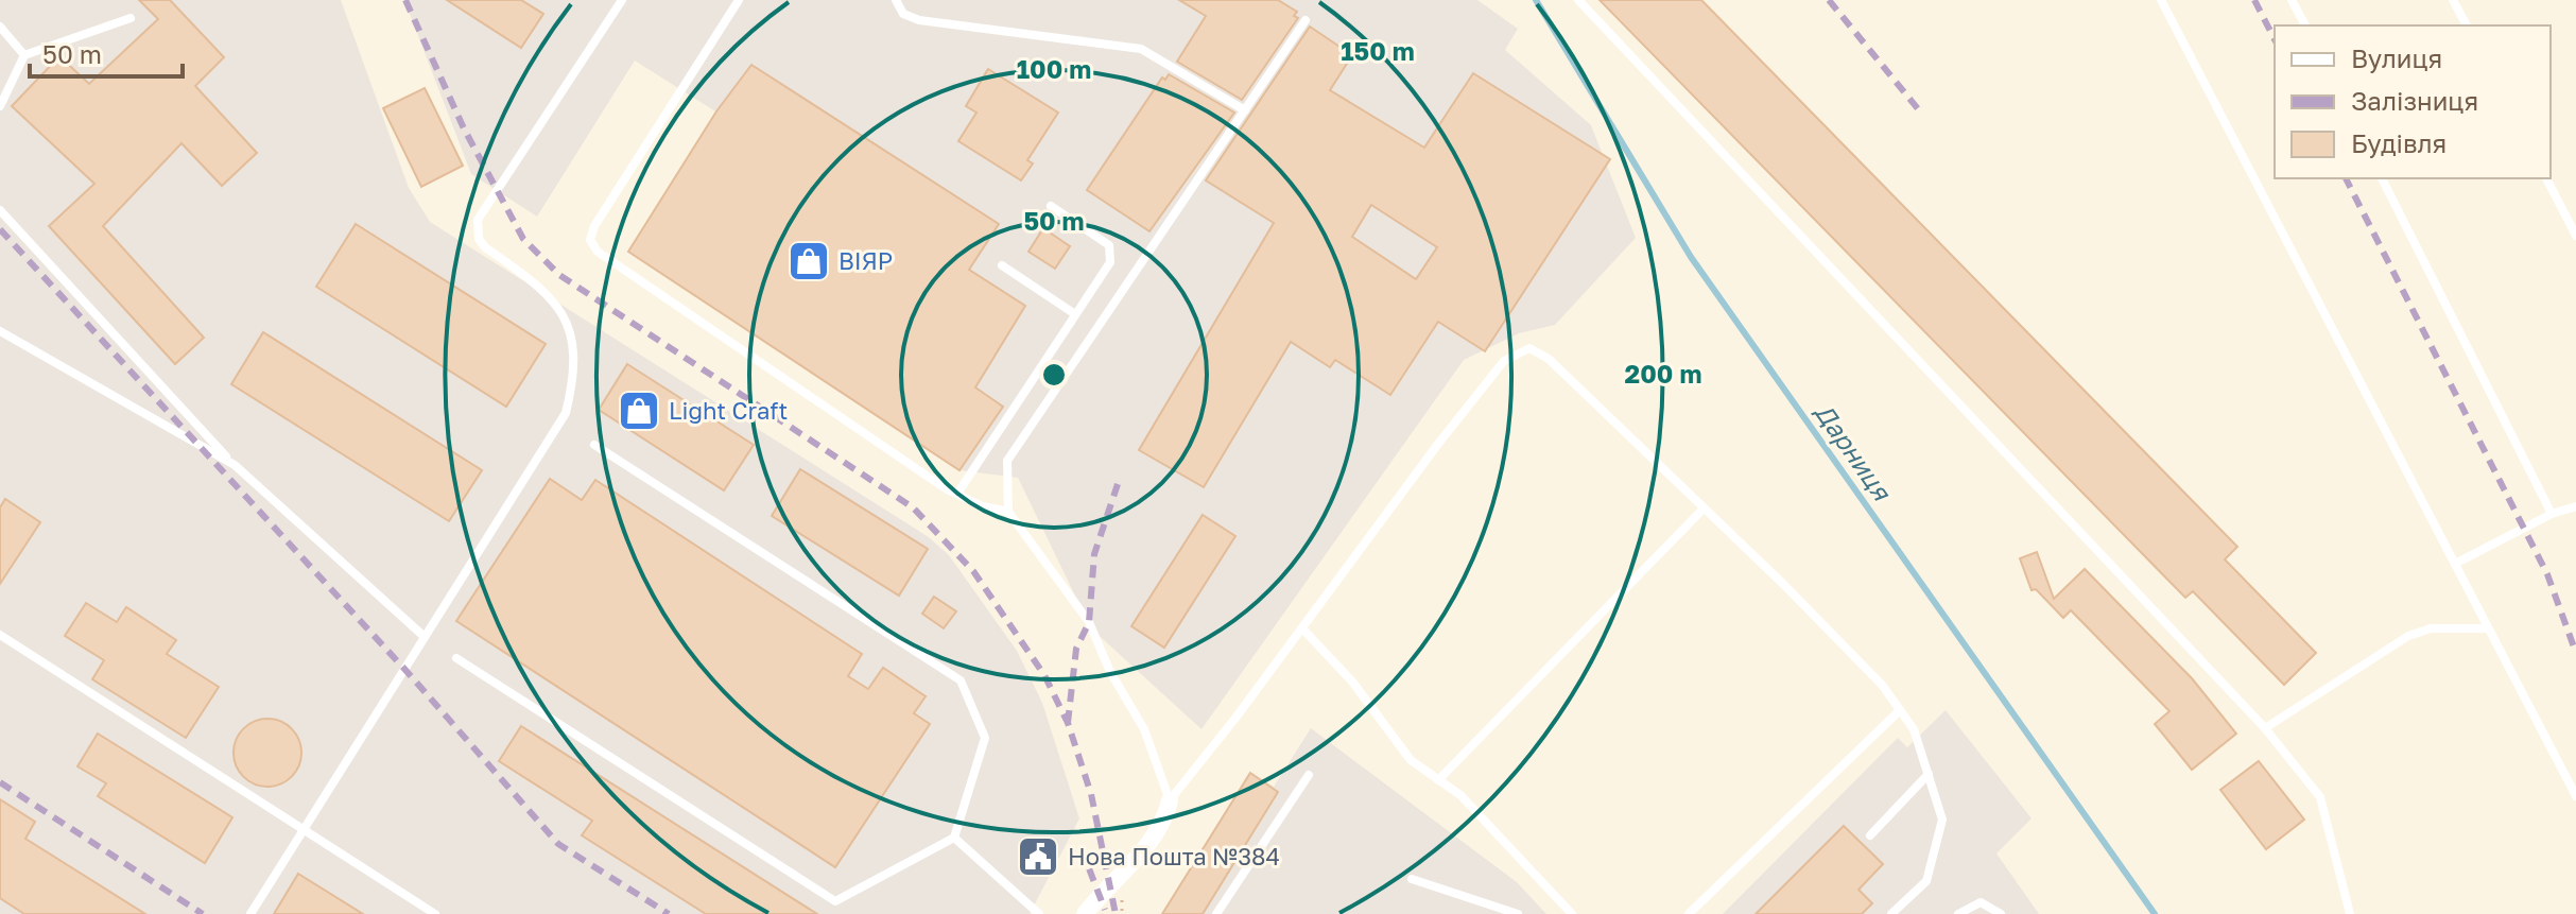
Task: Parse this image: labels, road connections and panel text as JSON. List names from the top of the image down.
{
  "water": ["Дарниця"],
  "places": {
    "shop": ["ВІЯР", "Light Craft"],
    "public building": ["Нова Пошта №384"]
  },
  "legend": ["Вулиця", "Залізниця", "Будівля"],
  "scale_bar": "50 m",
  "rings": [
    "150 m",
    "100 m",
    "50 m",
    "200 m"
  ]
}
